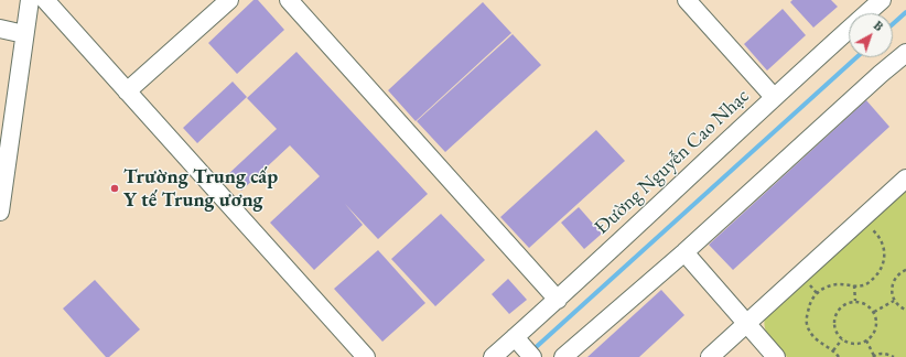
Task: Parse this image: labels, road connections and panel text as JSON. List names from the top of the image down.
{
  "streets": {
    "street": ["Đường Nguyễn Cao Nhạc"]
  },
  "places": ["Trường Trung cấp Y tế Trung ương"],
  "north": "top right"
}
